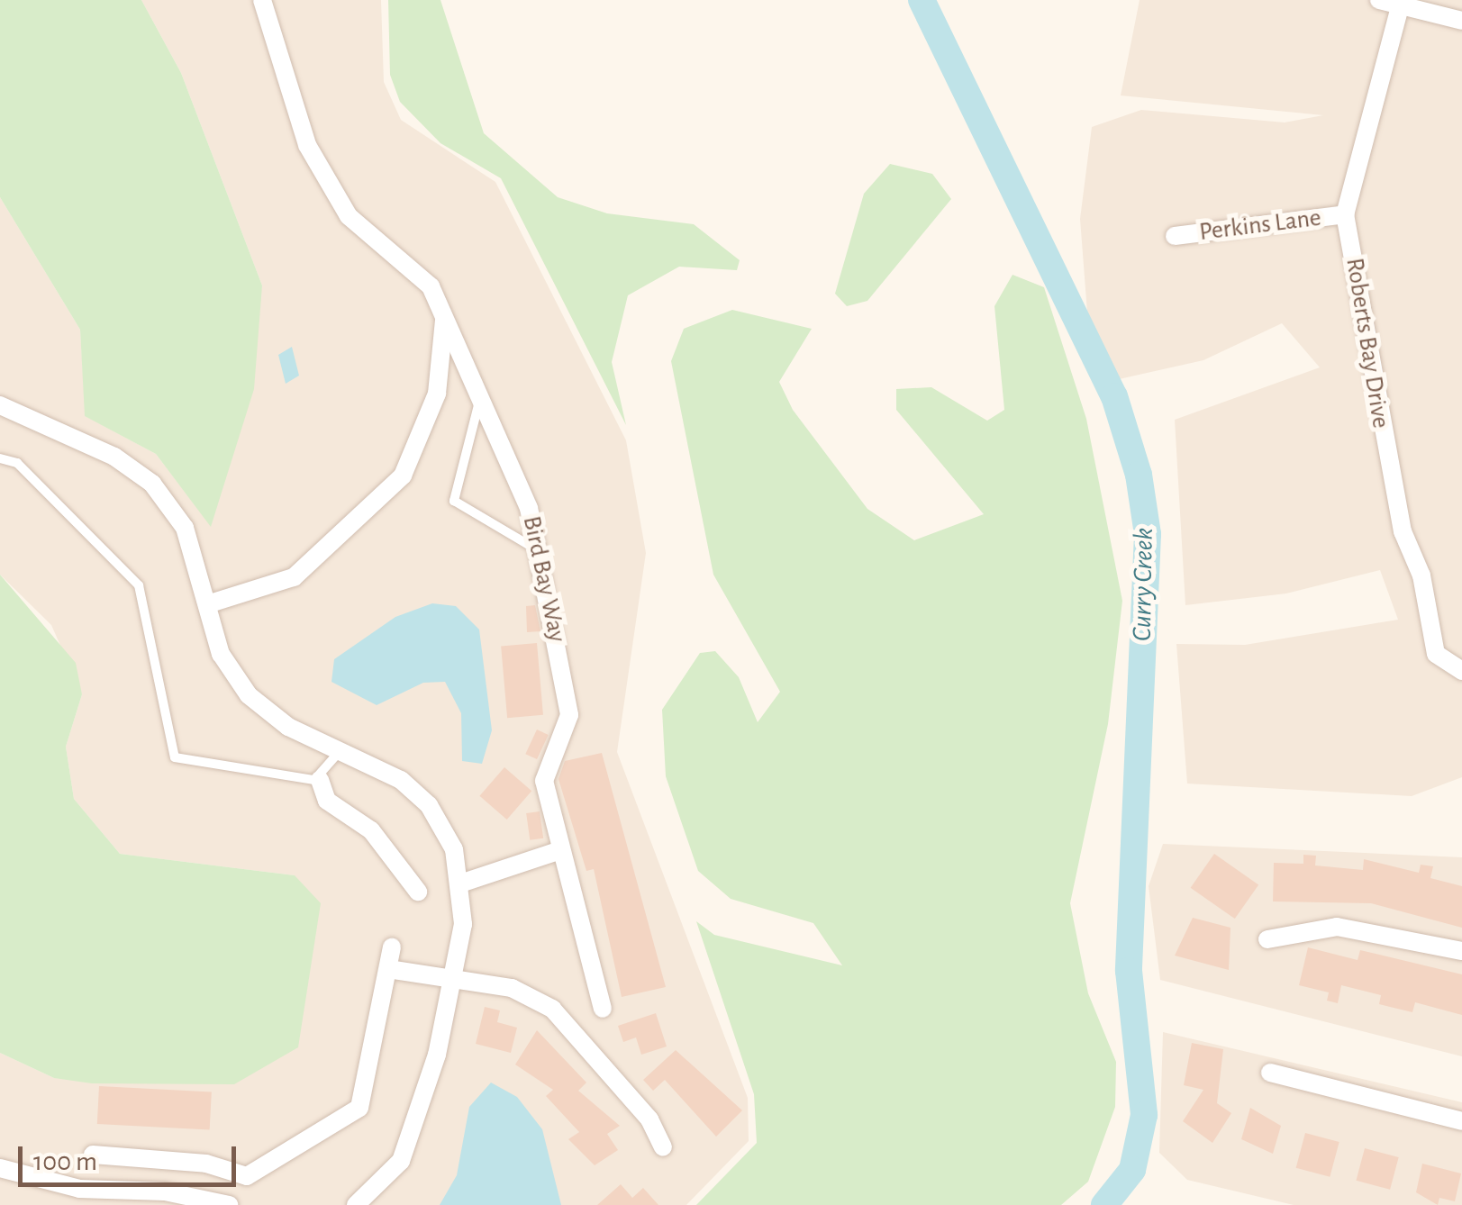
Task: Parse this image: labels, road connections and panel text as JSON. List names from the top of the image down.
{
  "streets": {
    "street": ["Perkins Lane", "Roberts Bay Drive", "Bird Bay Way"]
  },
  "crossings": [
    ["Perkins Lane", "Roberts Bay Drive"]
  ],
  "water": ["Curry Creek"],
  "scale_bar": "100 m"
}
